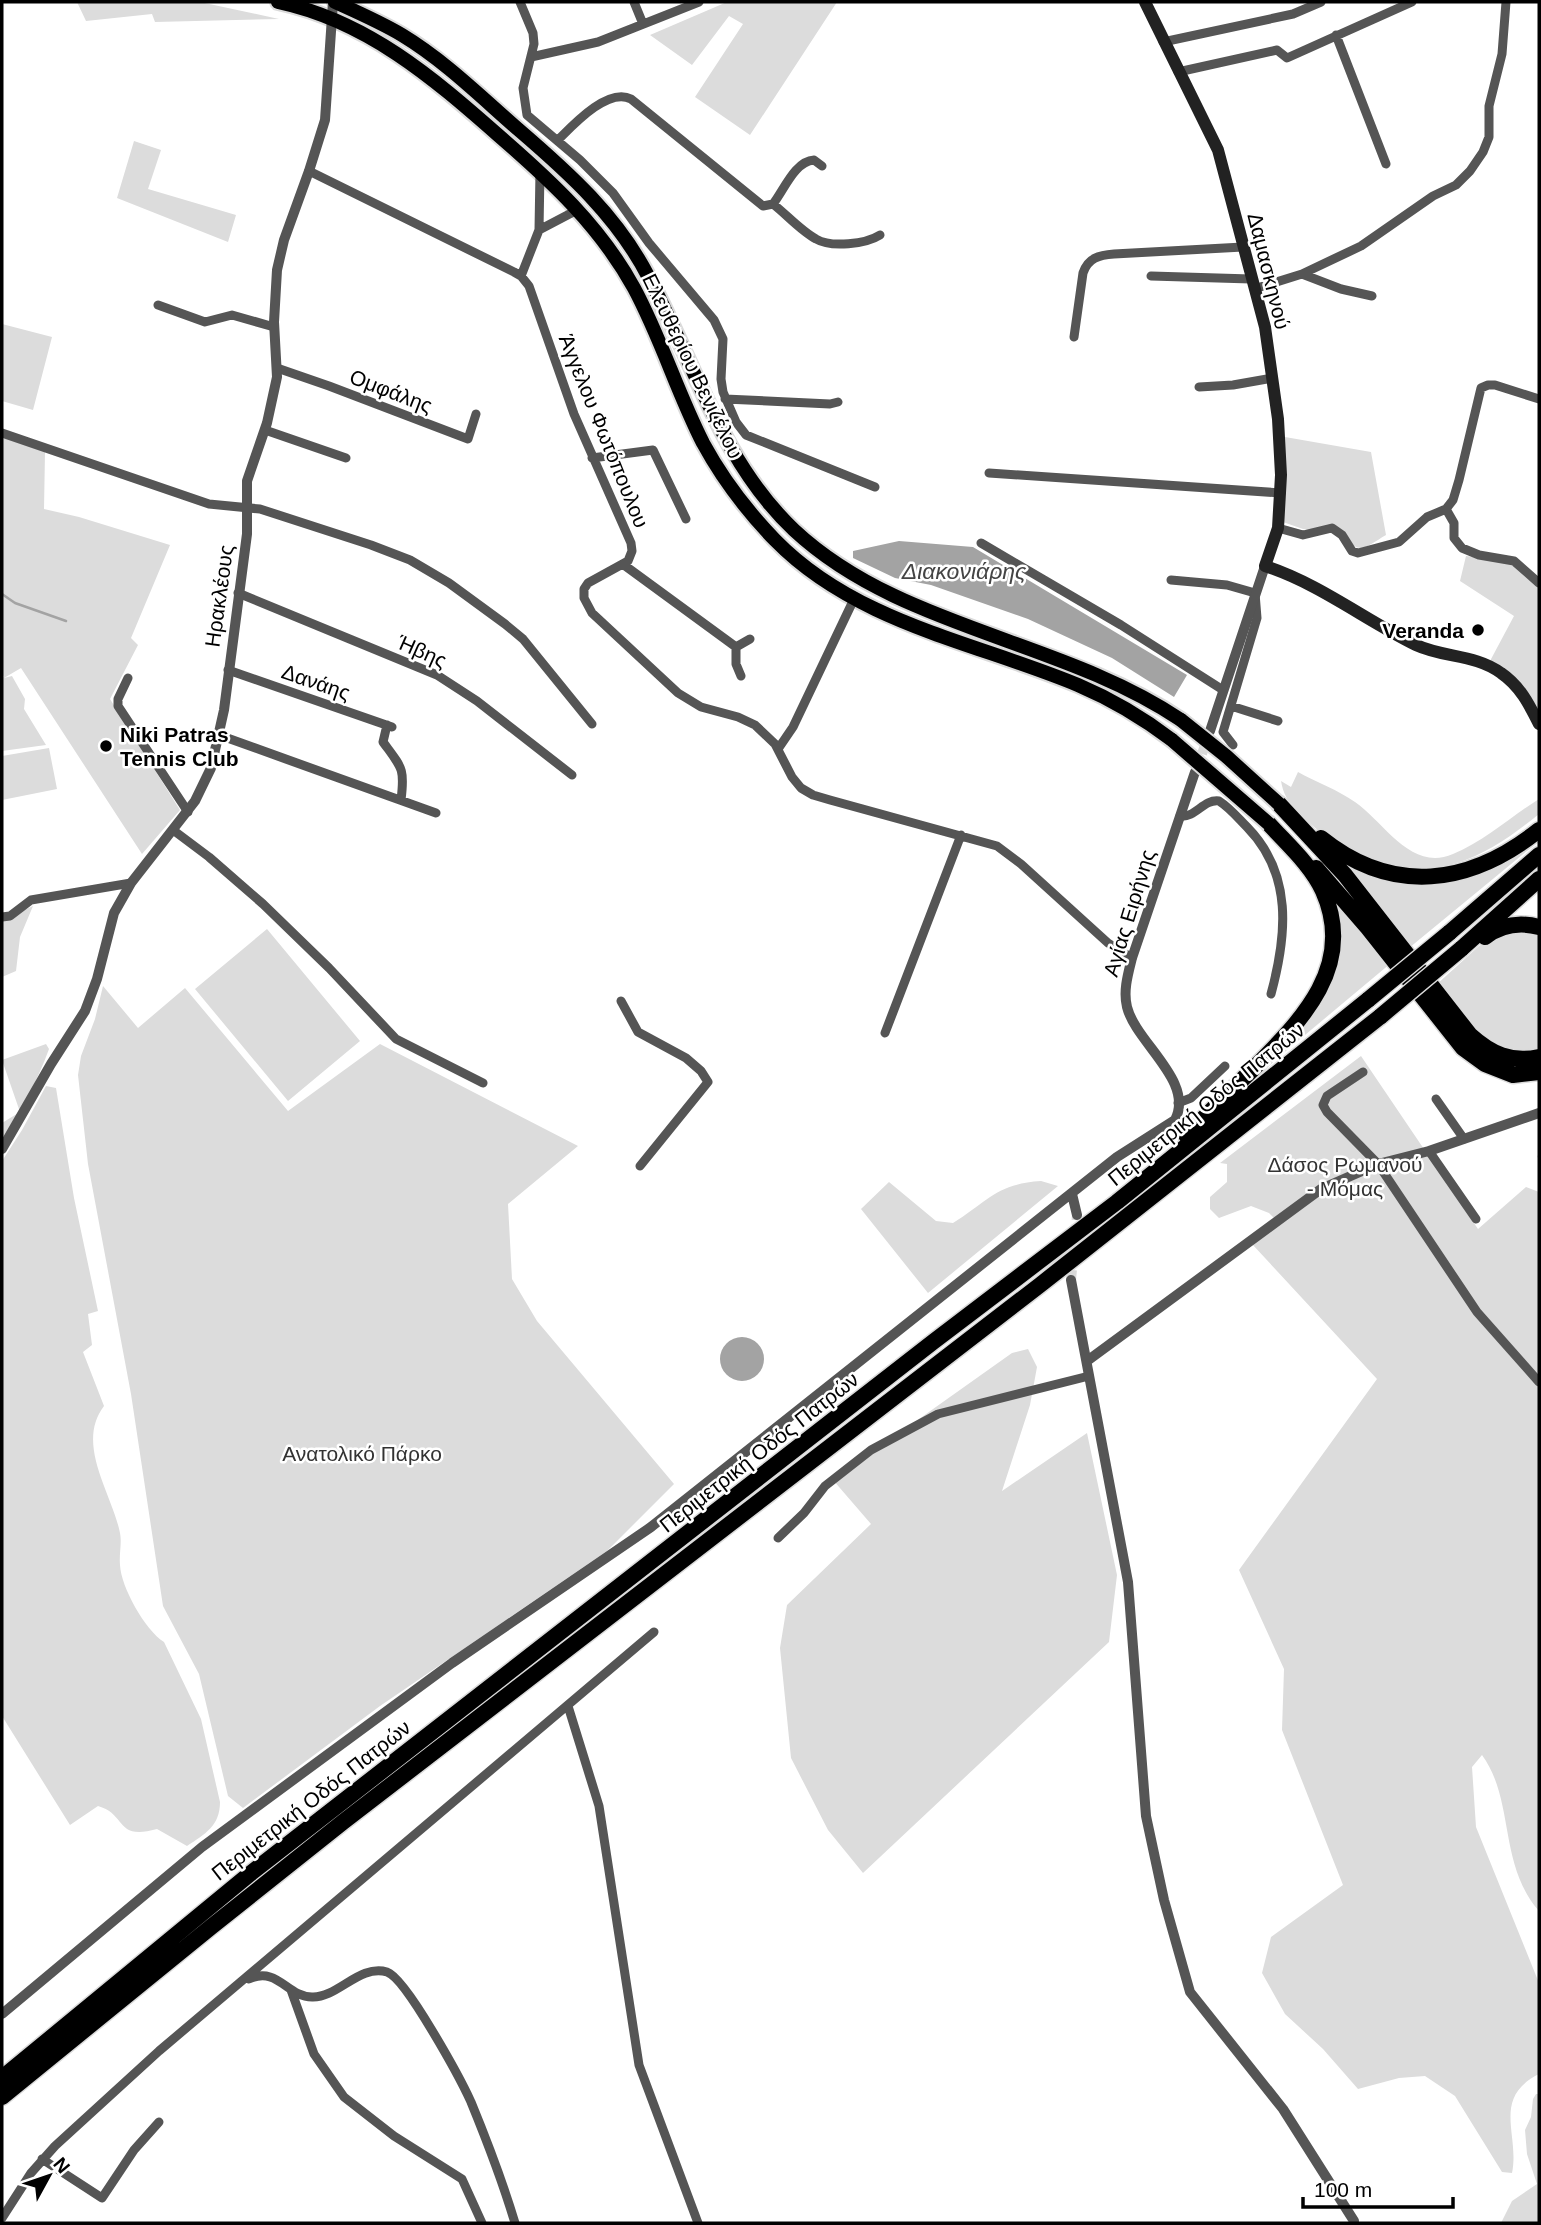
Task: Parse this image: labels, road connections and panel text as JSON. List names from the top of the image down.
{
  "streets": {
    "highway": ["Περιμετρική Οδός Πατρών"],
    "main road": ["Δαμασκηνού", "Ελευθερίου Βενιζέλου"],
    "street": [
      "Ομφάλης",
      "Άγγελου Φωτόπουλου",
      "Ηρακλέους",
      "Ήβης",
      "Δανάης",
      "Αγίας Ειρήνης"
    ]
  },
  "crossings": [
    ["Ελευθερίου Βενιζέλου", "Ηρακλέους"],
    ["Ομφάλης", "Ηρακλέους"],
    ["Ηρακλέους", "Ήβης"],
    ["Ηρακλέους", "Δανάης"]
  ],
  "water": ["Διακονιάρης"],
  "parks": ["Δάσος Ρωμανού - Μόμας", "Ανατολικό Πάρκο"],
  "places": ["Veranda", "Niki Patras Tennis Club"],
  "scale_bar": "100 m",
  "north": "top right"
}
